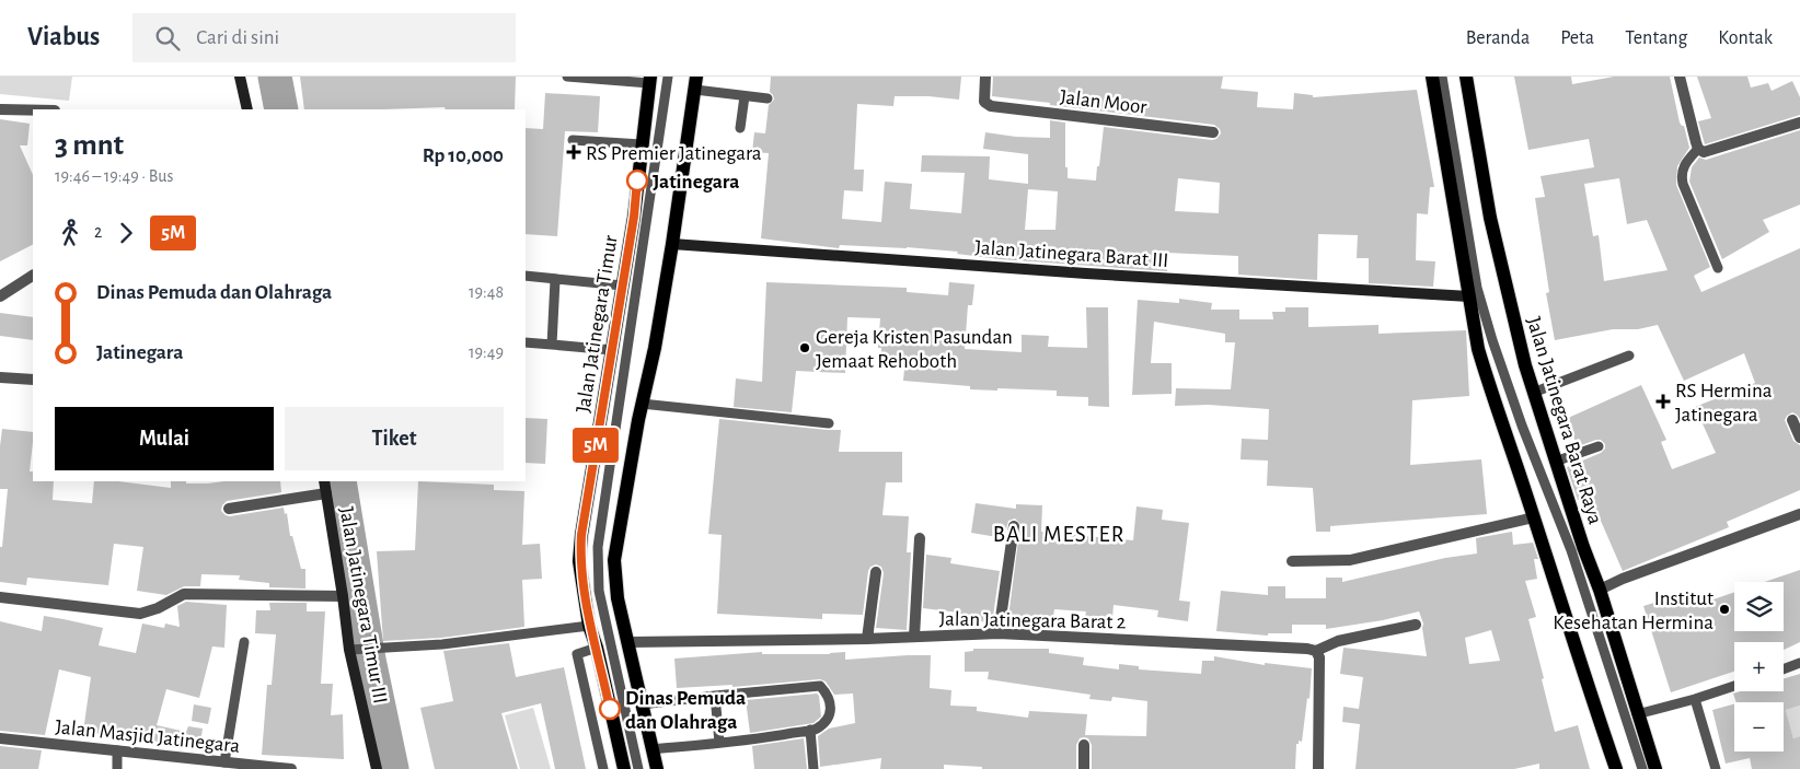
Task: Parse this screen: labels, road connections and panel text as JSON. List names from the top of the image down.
{
  "streets": {
    "main road": ["Jalan Jatinegara Timur", "Jalan Jatinegara Barat Raya"],
    "street": [
      "Jalan Moor",
      "Jalan Jatinegara Barat III",
      "Jalan Jatinegara Timur III",
      "Jalan Jatinegara Barat 2",
      "Jalan Masjid Jatinegara"
    ]
  },
  "districts": ["BALI MESTER"],
  "places": {
    "health": ["RS Premier Jatinegara", "RS Hermina Jatinegara"],
    "other": [
      "Jatinegara",
      "Gereja Kristen Pasundan Jemaat Rehoboth",
      "Institut Kesehatan Hermina",
      "Dinas Pemuda dan Olahraga"
    ]
  },
  "lines": ["bus line 5M"],
  "page": {
    "header": "Viabus",
    "search": "Cari di sini",
    "nav": [
      "Beranda",
      "Peta",
      "Tentang",
      "Kontak"
    ],
    "on_map": "5M",
    "heading": ["3 mnt", "19:46 – 19:49 · Bus", "Rp 10,000"],
    "legs": ["2", "5M"],
    "list": [
      {
        "name": "Dinas Pemuda dan Olahraga",
        "value": "19:48"
      },
      {
        "name": "Jatinegara",
        "value": "19:49"
      }
    ],
    "buttons": ["Mulai", "Tiket"],
    "map_buttons": ["+", "−"]
  }
}
